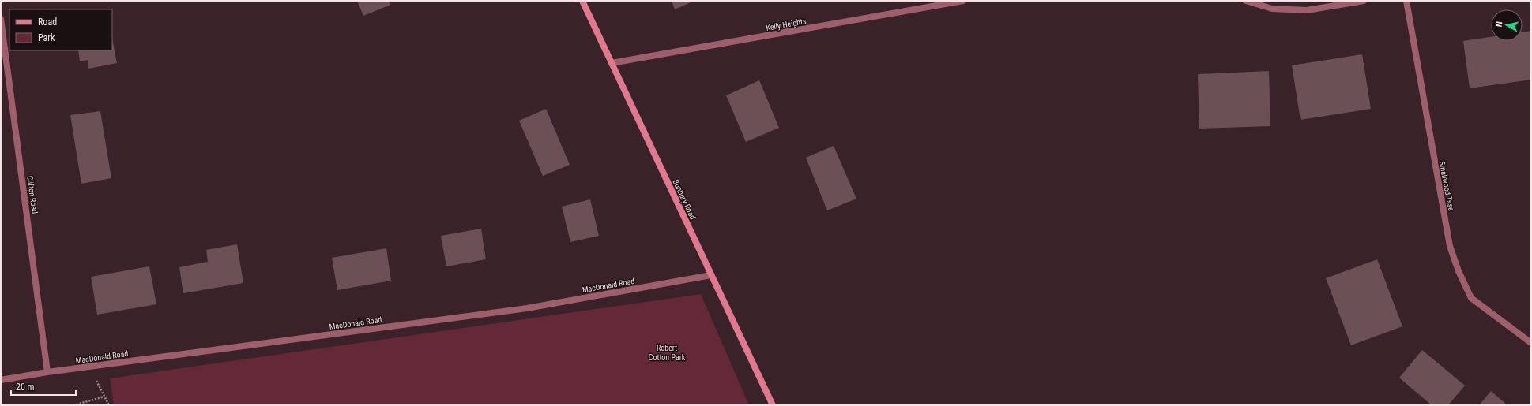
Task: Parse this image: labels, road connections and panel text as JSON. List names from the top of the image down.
{
  "streets": {
    "main road": ["Bunbury Road"],
    "street": [
      "Kelly Heights",
      "Smallwood Tsse",
      "Clifton Road",
      "MacDonald Road"
    ]
  },
  "crossings": [
    ["Kelly Heights", "Bunbury Road"],
    ["Clifton Road", "MacDonald Road"],
    ["Bunbury Road", "MacDonald Road"]
  ],
  "parks": ["Robert Cotton Park"],
  "legend": ["Road", "Park"],
  "scale_bar": "20 m",
  "north": "left"
}
